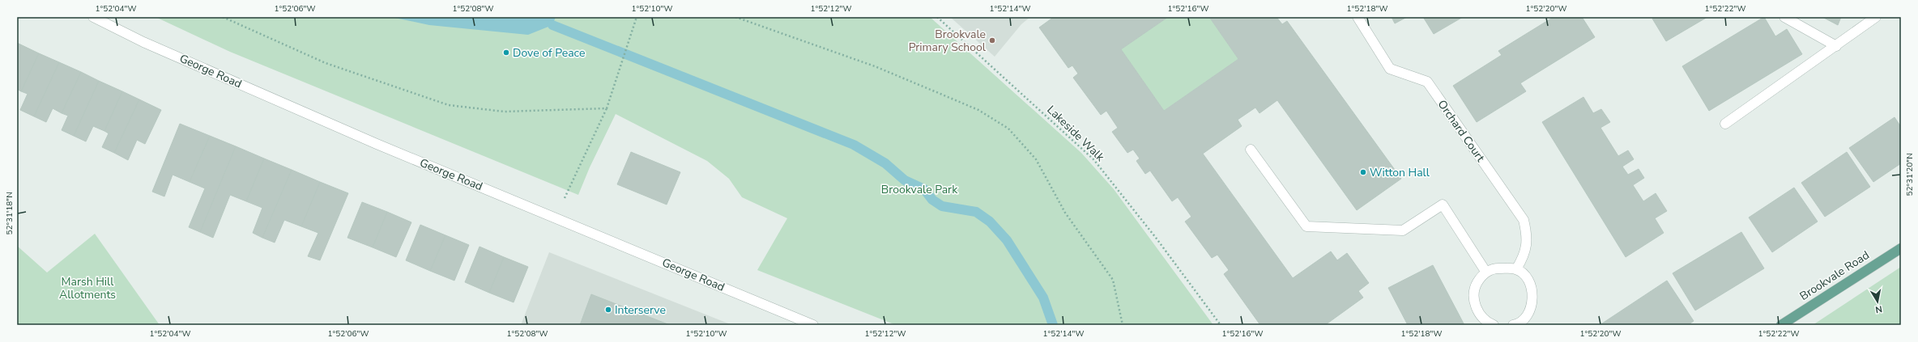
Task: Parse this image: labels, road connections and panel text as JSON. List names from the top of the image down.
{
  "streets": {
    "main road": ["Brookvale Road"],
    "street": ["George Road", "Orchard Court"],
    "path": ["Lakeside Walk"]
  },
  "parks": ["Brookvale Park", "Marsh Hill Allotments"],
  "places": [
    "Brookvale Primary School",
    "Dove of Peace",
    "Witton Hall",
    "Interserve"
  ],
  "north": "bottom",
  "coordinates": [
    "1°52'04\"W",
    "1°52'06\"W",
    "1°52'08\"W",
    "1°52'10\"W",
    "1°52'12\"W",
    "1°52'14\"W",
    "1°52'16\"W",
    "1°52'18\"W",
    "1°52'20\"W",
    "1°52'22\"W",
    "52°31'20\"N",
    "52°31'18\"N"
  ]
}
